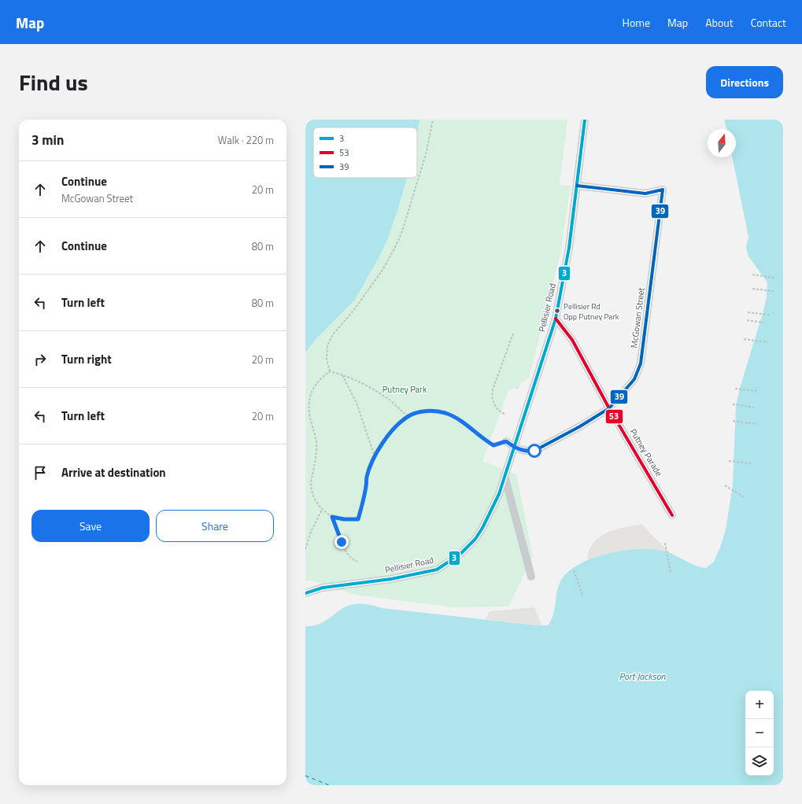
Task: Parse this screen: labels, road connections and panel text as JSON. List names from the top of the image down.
{
  "streets": {
    "street": ["Pellisier Road", "McGowan Street", "Putney Parade"]
  },
  "crossings": [
    ["Pellisier Road", "McGowan Street"],
    ["Pellisier Road", "Putney Parade"],
    ["McGowan Street", "Putney Parade"]
  ],
  "water": ["Port Jackson"],
  "parks": ["Putney Park"],
  "places": ["Pellisier Rd Opp Putney Park"],
  "lines": ["transit line 3", "transit line 39", "transit line 53"],
  "legend": ["3", "53", "39"],
  "north": "top",
  "page": {
    "header": "Map",
    "nav": [
      "Home",
      "Map",
      "About",
      "Contact"
    ],
    "title": "Find us",
    "buttons": [
      "Directions",
      ["Save", "Share"]
    ],
    "heading": ["3 min", "Walk · 220 m"],
    "list": [
      ["Continue", "McGowan Street", "20 m"],
      ["Continue", "80 m"],
      ["Turn left", "80 m"],
      ["Turn right", "20 m"],
      ["Turn left", "20 m"],
      "Arrive at destination"
    ],
    "map_buttons": ["+", "−"]
  }
}
